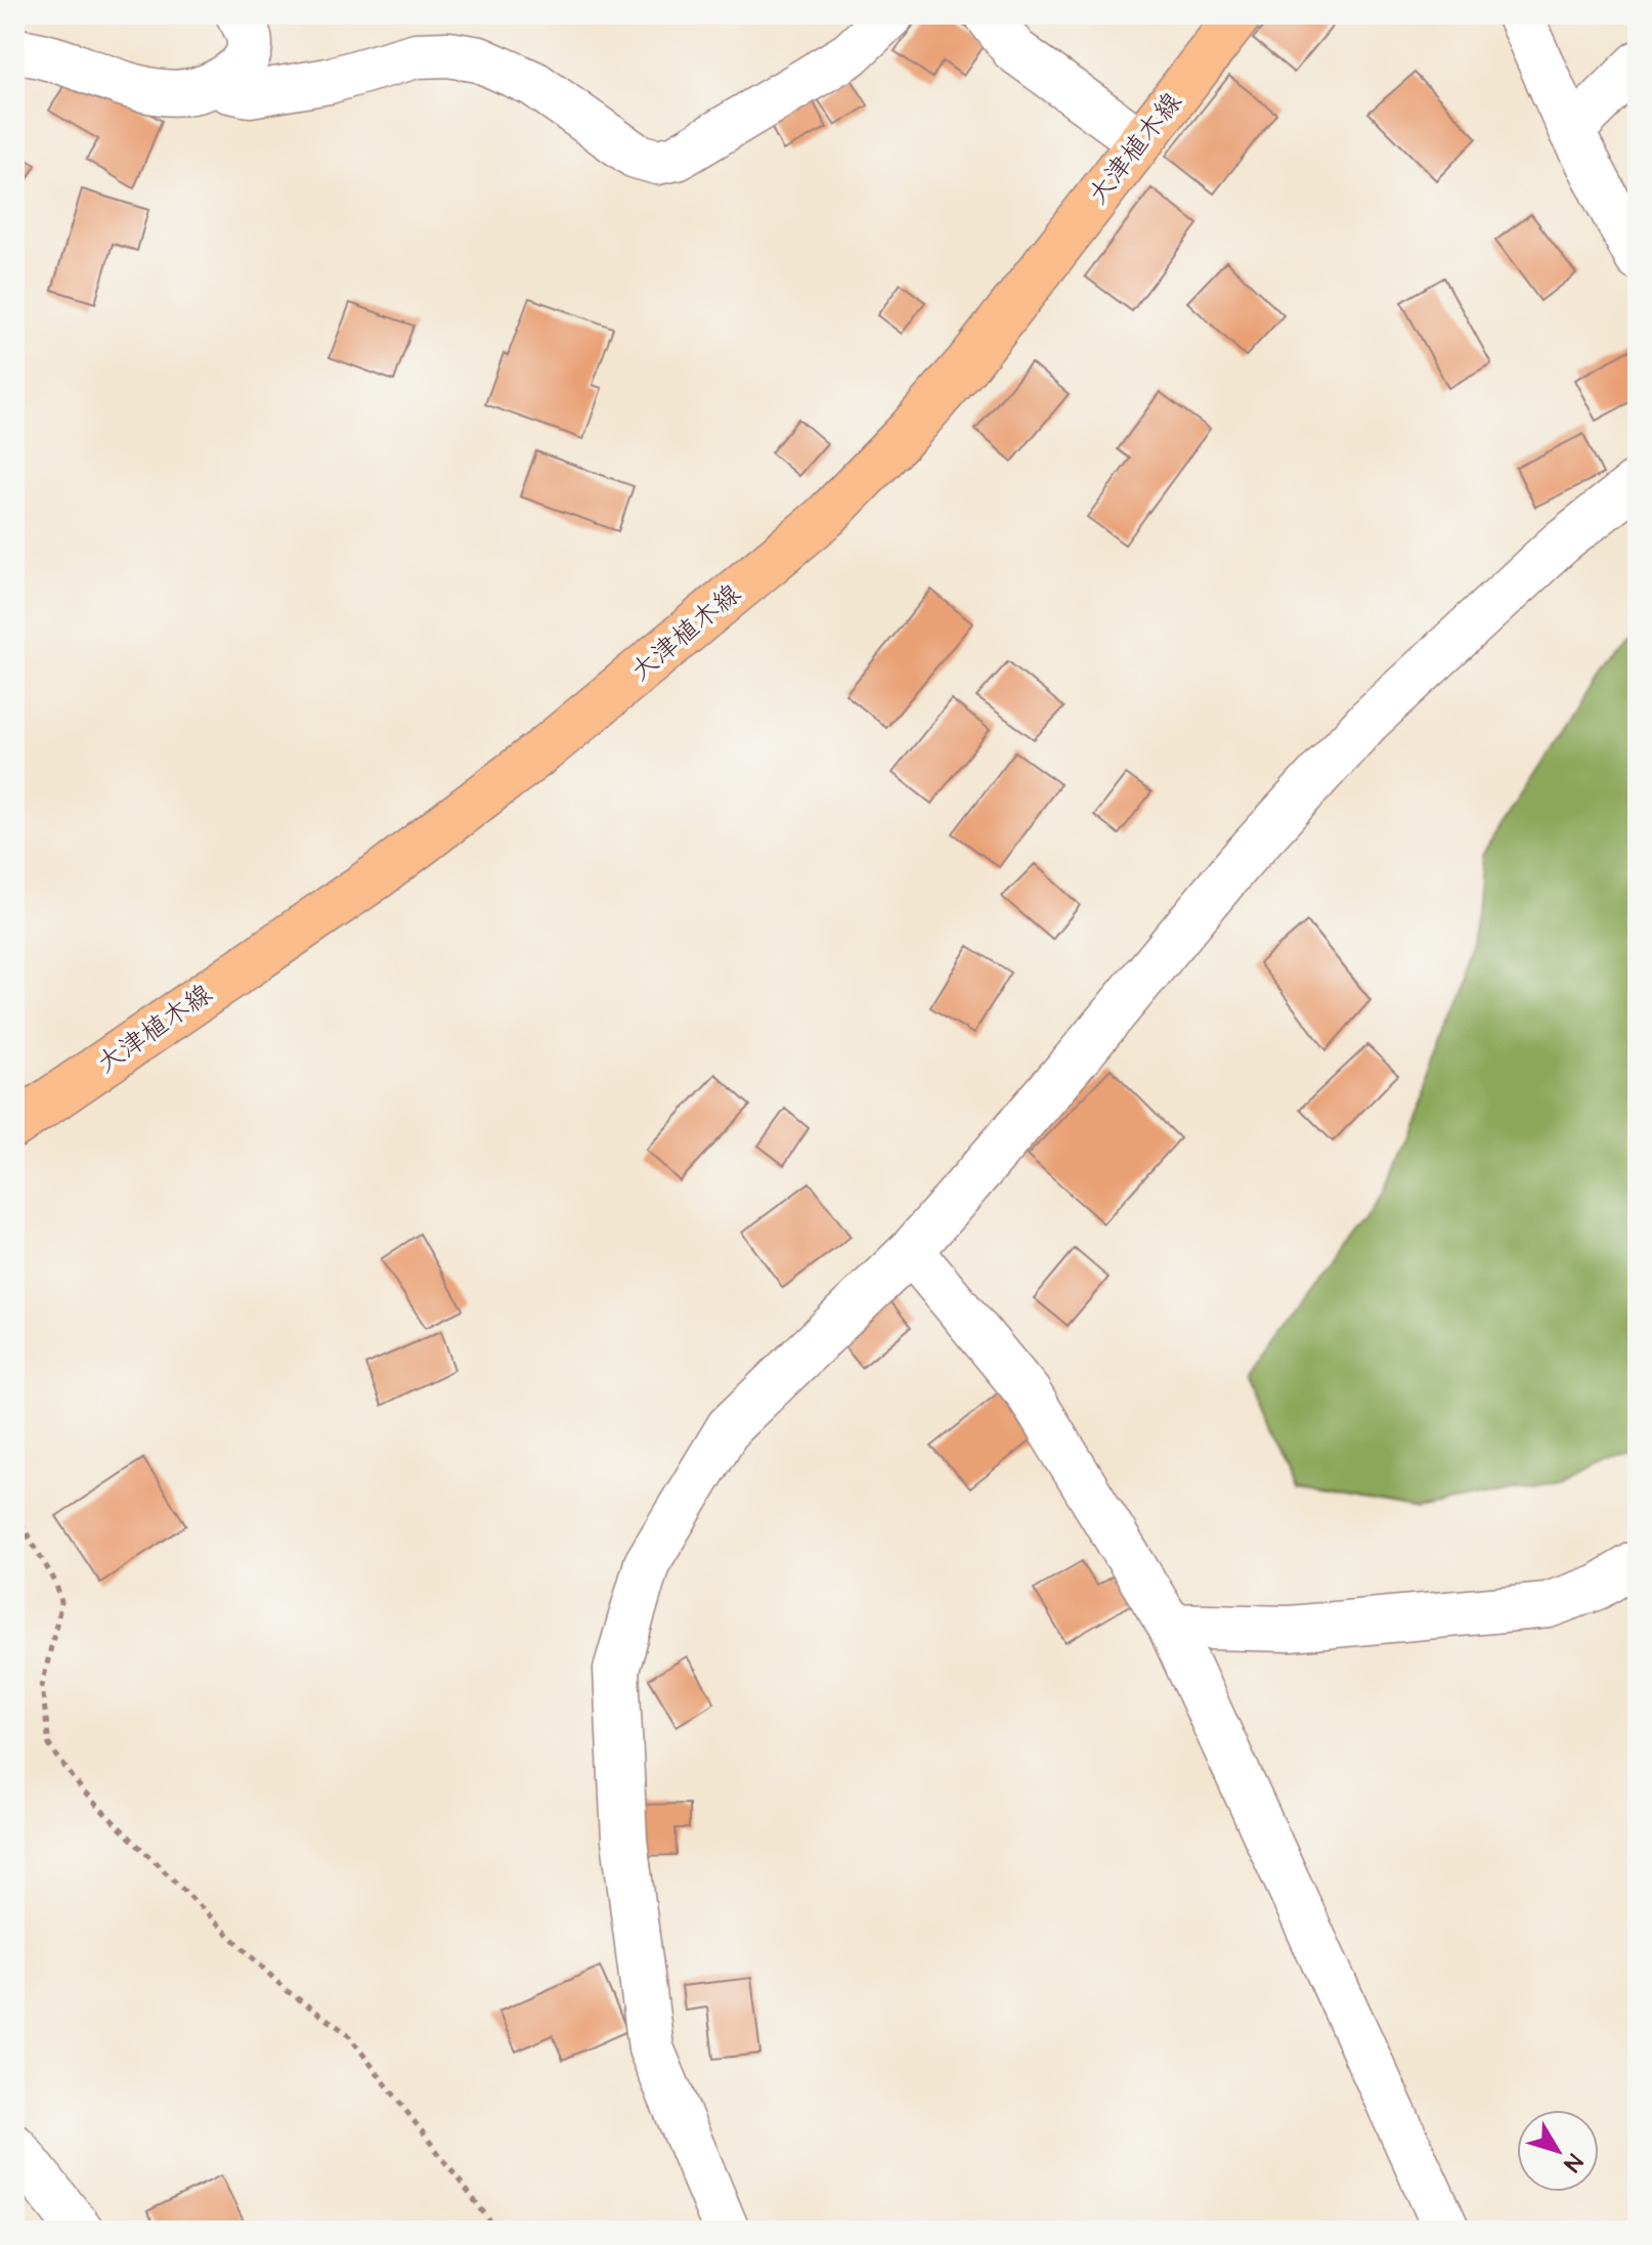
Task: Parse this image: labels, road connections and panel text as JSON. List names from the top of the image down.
{
  "streets": {
    "main road": ["大津植木線"]
  },
  "north": "bottom right"
}
